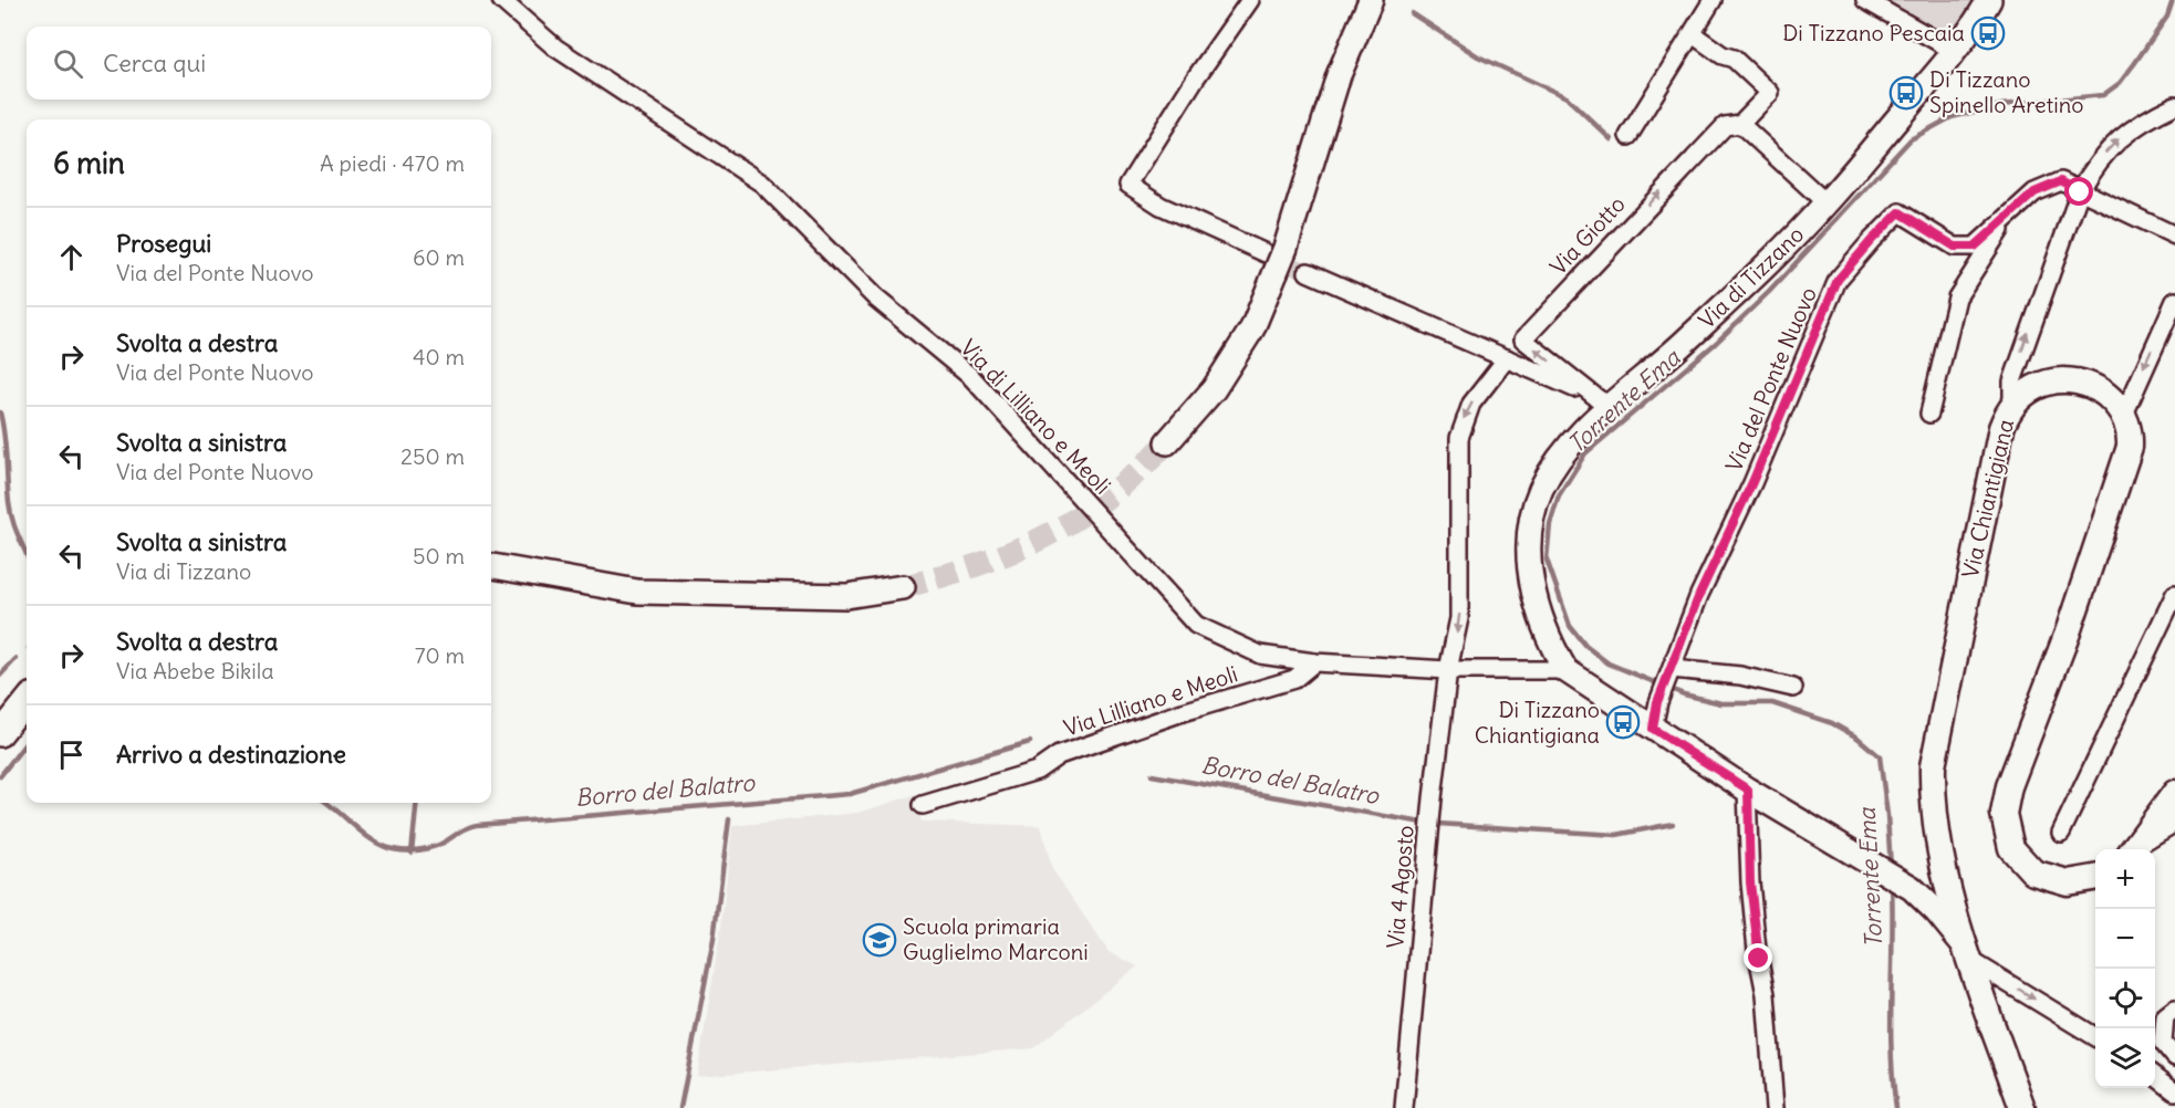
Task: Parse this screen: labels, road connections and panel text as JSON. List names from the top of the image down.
{
  "streets": {
    "main road": ["Via Chiantigiana"],
    "street": [
      "Via Giotto",
      "Via di Tizzano",
      "Via del Ponte Nuovo",
      "Via di Lilliano e Meoli",
      "Via Lilliano e Meoli",
      "Via 4 Agosto"
    ]
  },
  "crossings": [
    ["Via Giotto", "Via di Tizzano"],
    ["Via di Tizzano", "Via del Ponte Nuovo"],
    ["Via di Tizzano", "Via di Lilliano e Meoli"],
    ["Via di Tizzano", "Via Chiantigiana"],
    ["Via di Lilliano e Meoli", "Via Lilliano e Meoli"],
    ["Via di Lilliano e Meoli", "Via 4 Agosto"]
  ],
  "one_way": ["Via 4 Agosto"],
  "water": ["Torrente Ema", "Borro del Balatro"],
  "places": {
    "bus stop": ["Di Tizzano Pescaia", "Di Tizzano Spinello Aretino", "Di Tizzano Chiantigiana"],
    "school or university": ["Scuola primaria Guglielmo Marconi"]
  },
  "page": {
    "search": "Cerca qui",
    "heading": ["6 min", "A piedi · 470 m"],
    "list": [
      ["Prosegui", "Via del Ponte Nuovo", "60 m"],
      ["Svolta a destra", "Via del Ponte Nuovo", "40 m"],
      ["Svolta a sinistra", "Via del Ponte Nuovo", "250 m"],
      ["Svolta a sinistra", "Via di Tizzano", "50 m"],
      ["Svolta a destra", "Via Abebe Bikila", "70 m"],
      "Arrivo a destinazione"
    ],
    "map_buttons": ["+", "−"]
  }
}
